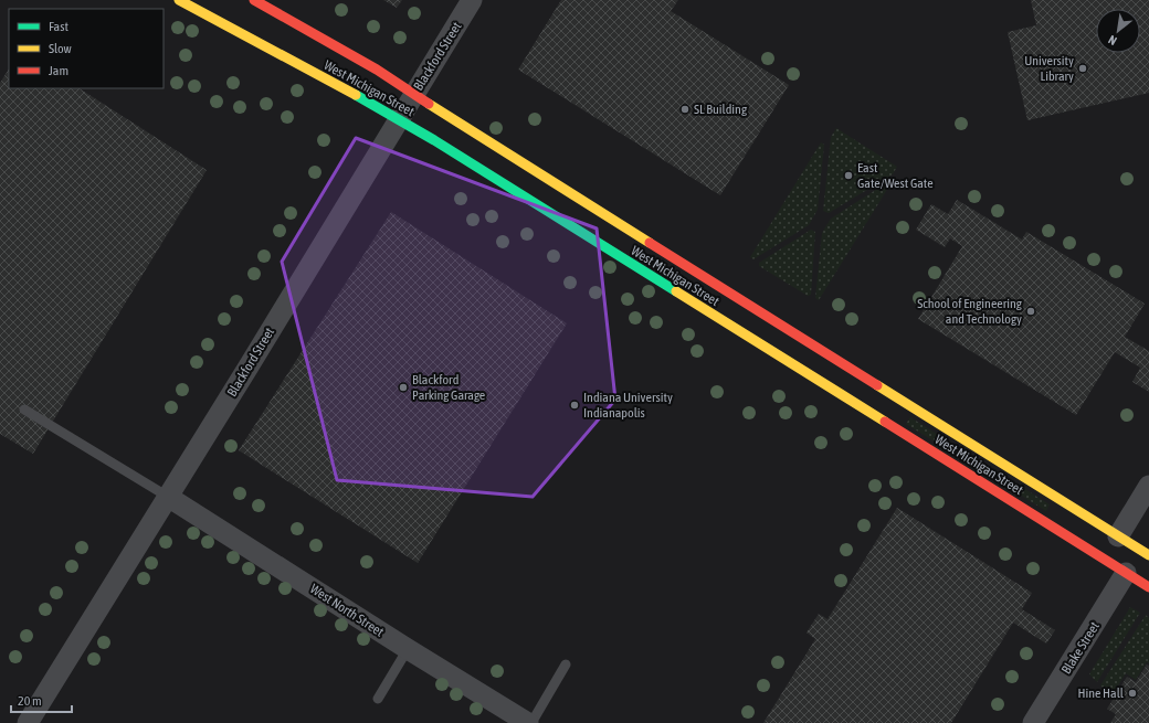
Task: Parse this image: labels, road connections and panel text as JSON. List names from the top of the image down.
{
  "streets": {
    "main road": ["West Michigan Street"],
    "street": ["Blackford Street", "West North Street", "Blake Street"]
  },
  "crossings": [
    ["Blackford Street", "West Michigan Street"],
    ["Blackford Street", "West North Street"],
    ["West Michigan Street", "Blake Street"]
  ],
  "places": [
    "University Library",
    "SL Building",
    "East Gate/West Gate",
    "School of Engineering and Technology",
    "Blackford Parking Garage",
    "Indiana University Indianapolis",
    "Hine Hall"
  ],
  "legend": ["Fast", "Slow", "Jam"],
  "scale_bar": "20 m",
  "north": "bottom left"
}
